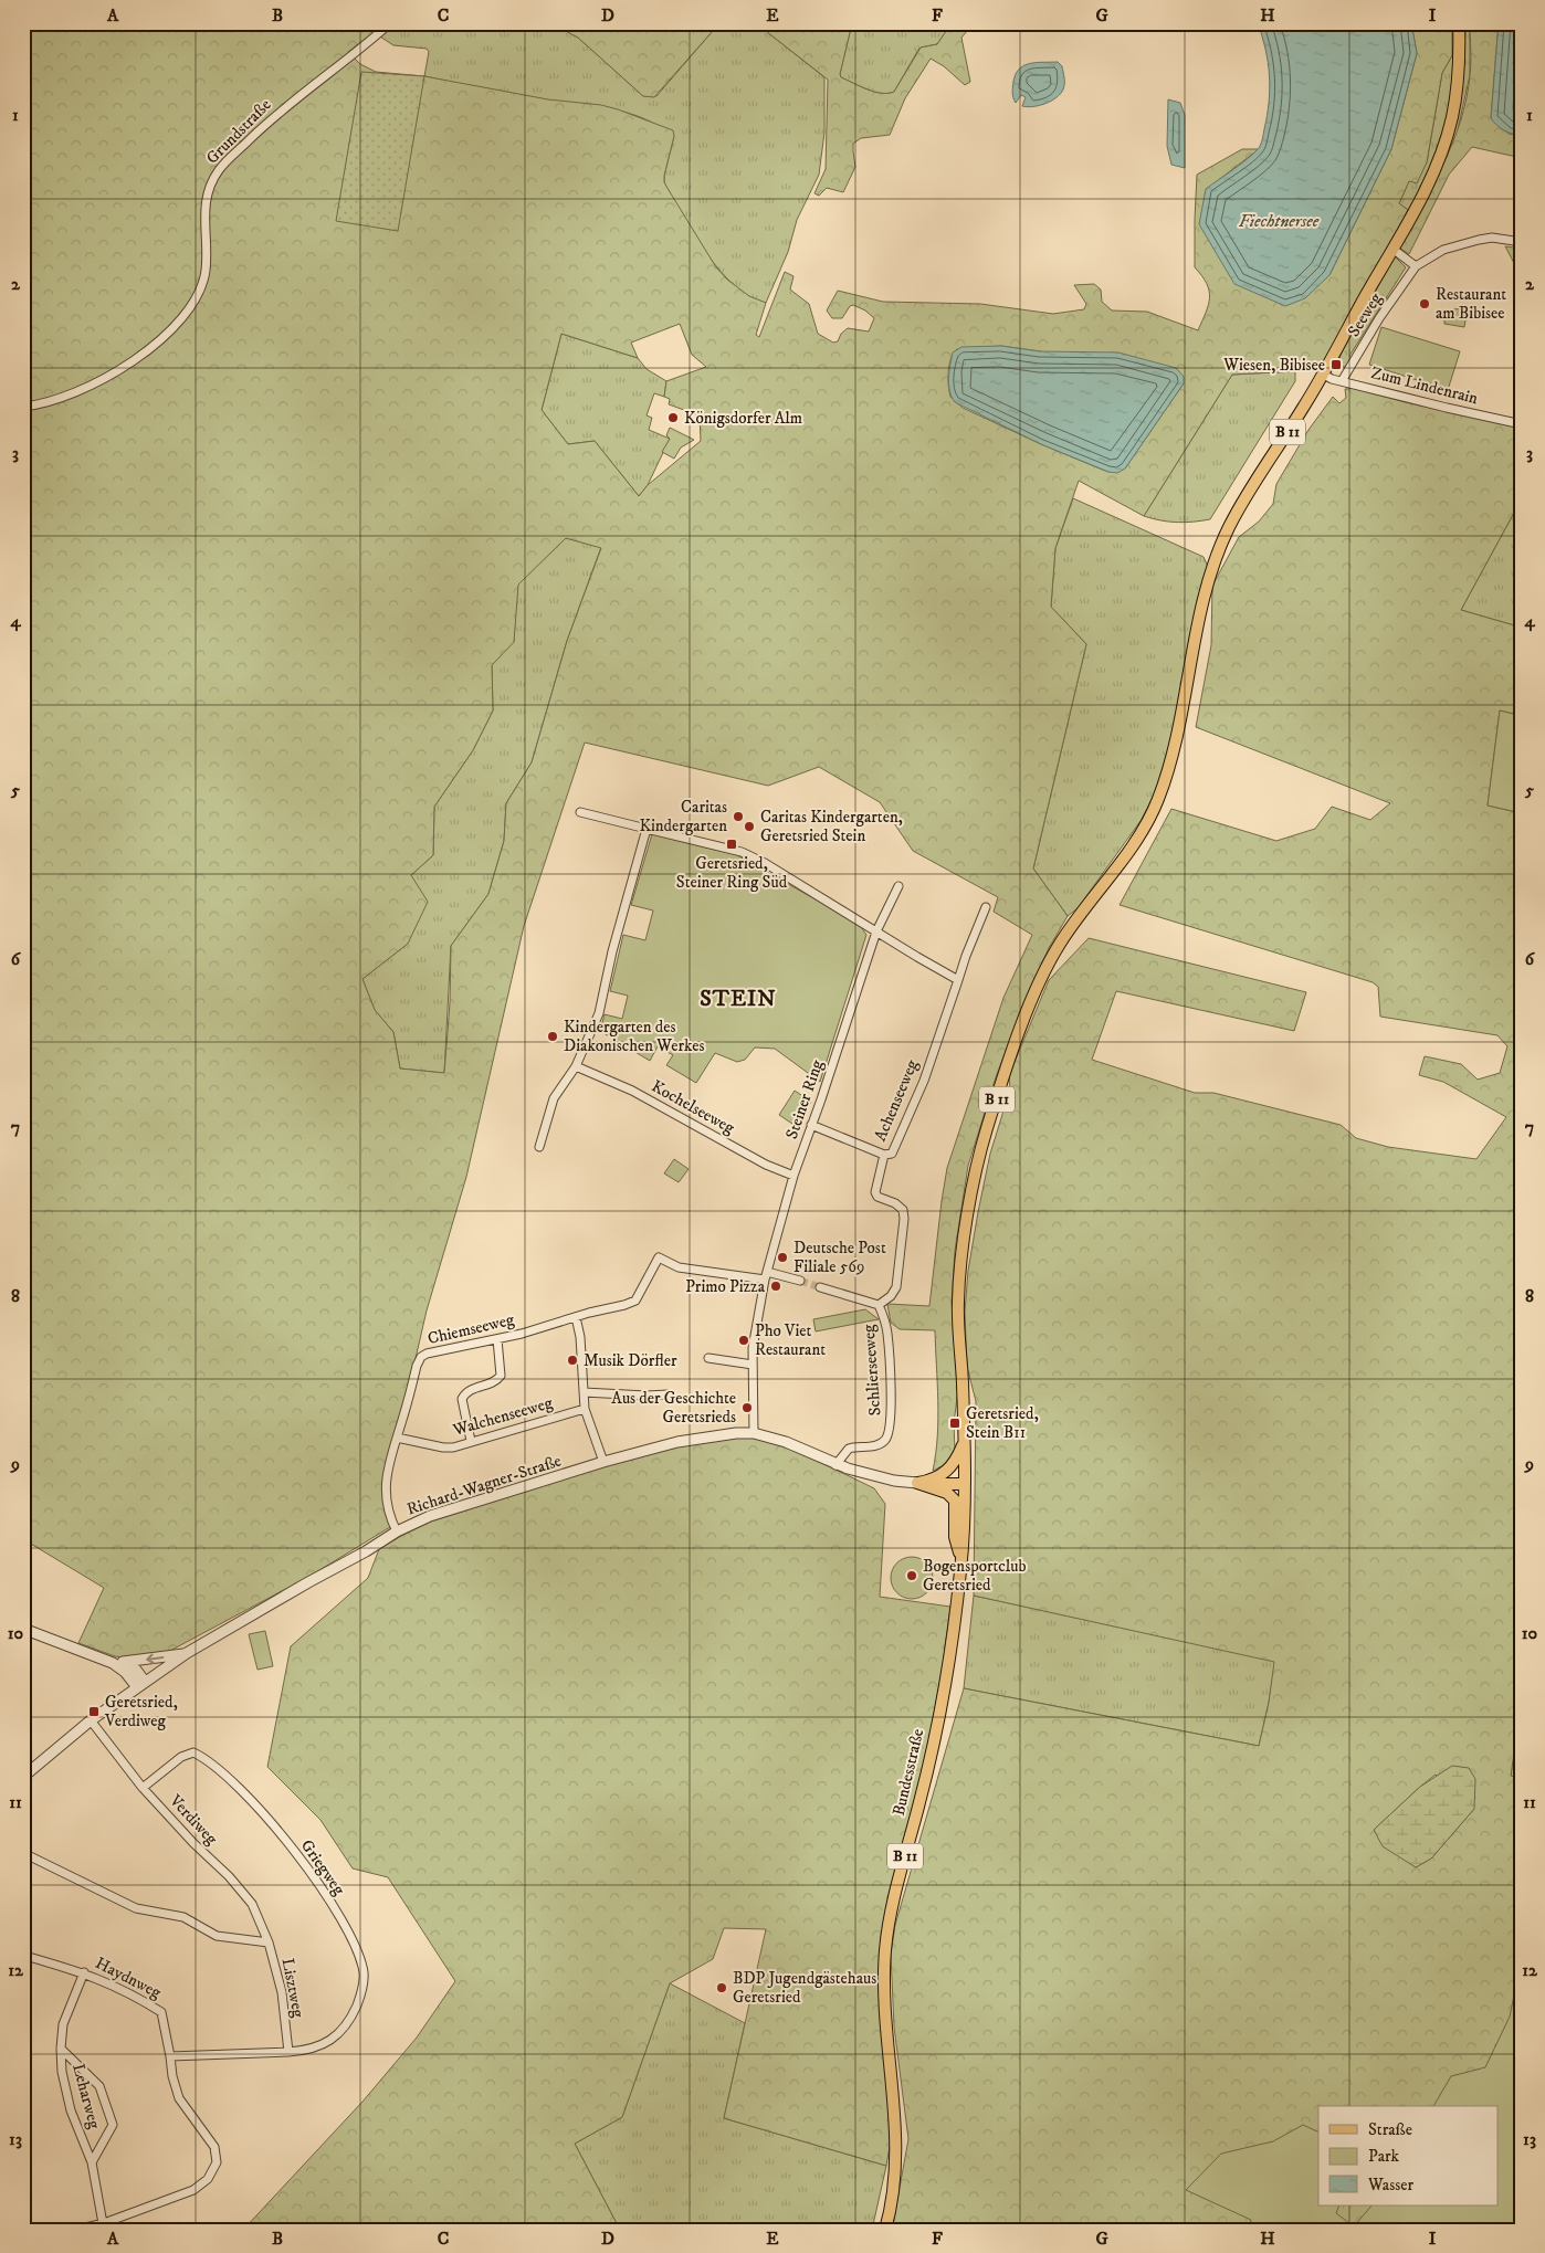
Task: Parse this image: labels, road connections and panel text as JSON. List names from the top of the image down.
{
  "streets": {
    "main road": ["B 11", "Bundesstraße"],
    "street": [
      "Grundstraße",
      "Seeweg",
      "Zum Lindenrain",
      "Steiner Ring",
      "Achenseeweg",
      "Kochelseeweg",
      "Chiemseeweg",
      "Schlierseeweg",
      "Walchenseeweg",
      "Richard-Wagner-Straße",
      "Verdiweg",
      "Griegweg",
      "Haydnweg",
      "Lisztweg",
      "Leharweg"
    ]
  },
  "crossings": [
    ["Seeweg", "Zum Lindenrain"],
    ["Zum Lindenrain", "B 11"],
    ["B 11", "Bundesstraße"],
    ["Steiner Ring", "Achenseeweg"],
    ["Steiner Ring", "Kochelseeweg"],
    ["Steiner Ring", "Chiemseeweg"],
    ["Steiner Ring", "Richard-Wagner-Straße"],
    ["Chiemseeweg", "Walchenseeweg"],
    ["Chiemseeweg", "Richard-Wagner-Straße"],
    ["Schlierseeweg", "Richard-Wagner-Straße"],
    ["Richard-Wagner-Straße", "Verdiweg"],
    ["Verdiweg", "Griegweg"],
    ["Verdiweg", "Lisztweg"],
    ["Griegweg", "Lisztweg"],
    ["Haydnweg", "Leharweg"]
  ],
  "districts": ["STEIN"],
  "water": ["Fiechtnersee"],
  "places": {
    "other": [
      "Restaurant am Bibisee",
      "Königsdorfer Alm",
      "Caritas Kindergarten",
      "Caritas Kindergarten, Geretsried Stein",
      "Kindergarten des Diakonischen Werkes",
      "Deutsche Post Filiale 569",
      "Primo Pizza",
      "Pho Viet Restaurant",
      "Musik Dörfler",
      "Aus der Geschichte Geretsrieds",
      "Bogensportclub Geretsried",
      "BDP Jugendgästehaus Geretsried"
    ],
    "transit": [
      "Wiesen, Bibisee",
      "Geretsried, Steiner Ring Süd",
      "Geretsried, Stein B11",
      "Geretsried, Verdiweg"
    ]
  },
  "legend": ["Straße", "Park", "Wasser"],
  "grid": {
    "columns": [
      "A",
      "B",
      "C",
      "D",
      "E",
      "F",
      "G",
      "H",
      "I"
    ],
    "rows": [
      "1",
      "2",
      "3",
      "4",
      "5",
      "6",
      "7",
      "8",
      "9",
      "10",
      "11",
      "12",
      "13"
    ]
  }
}
